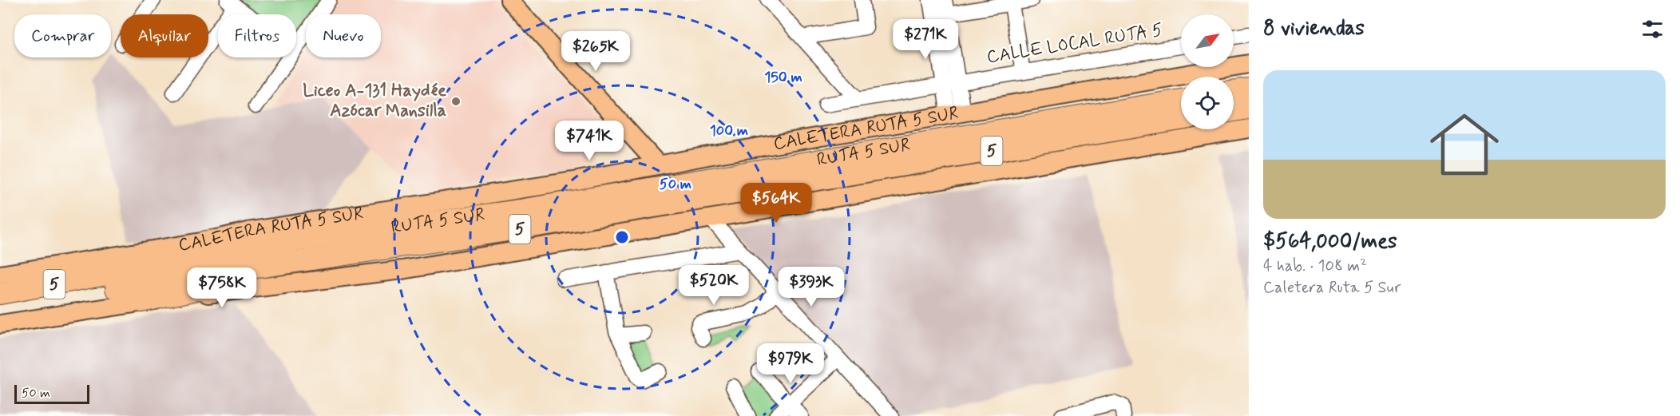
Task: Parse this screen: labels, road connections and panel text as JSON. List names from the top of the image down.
{
  "streets": {
    "highway": ["5", "RUTA 5 SUR"],
    "main road": ["CALETERA RUTA 5 SUR"],
    "street": ["CALLE LOCAL RUTA 5"]
  },
  "places": ["Liceo A-131 Haydée Azócar Mansilla"],
  "scale_bar": "50 m",
  "north": "top right",
  "page": {
    "heading": "8 viviendas",
    "chip": [
      "Comprar",
      "Alquilar",
      "Filtros",
      "Nuevo"
    ],
    "price": [
      "$271K",
      "$265K",
      "$741K",
      "$564K",
      "$520K",
      "$393K",
      "$758K",
      "$979K"
    ],
    "list": [
      {
        "name": "$564,000/mes",
        "note": "4 hab. · 108 m² · Caletera Ruta 5 Sur"
      }
    ],
    "scale": "50 m"
  },
  "rings": ["150 m", "100 m", "50 m"]
}
